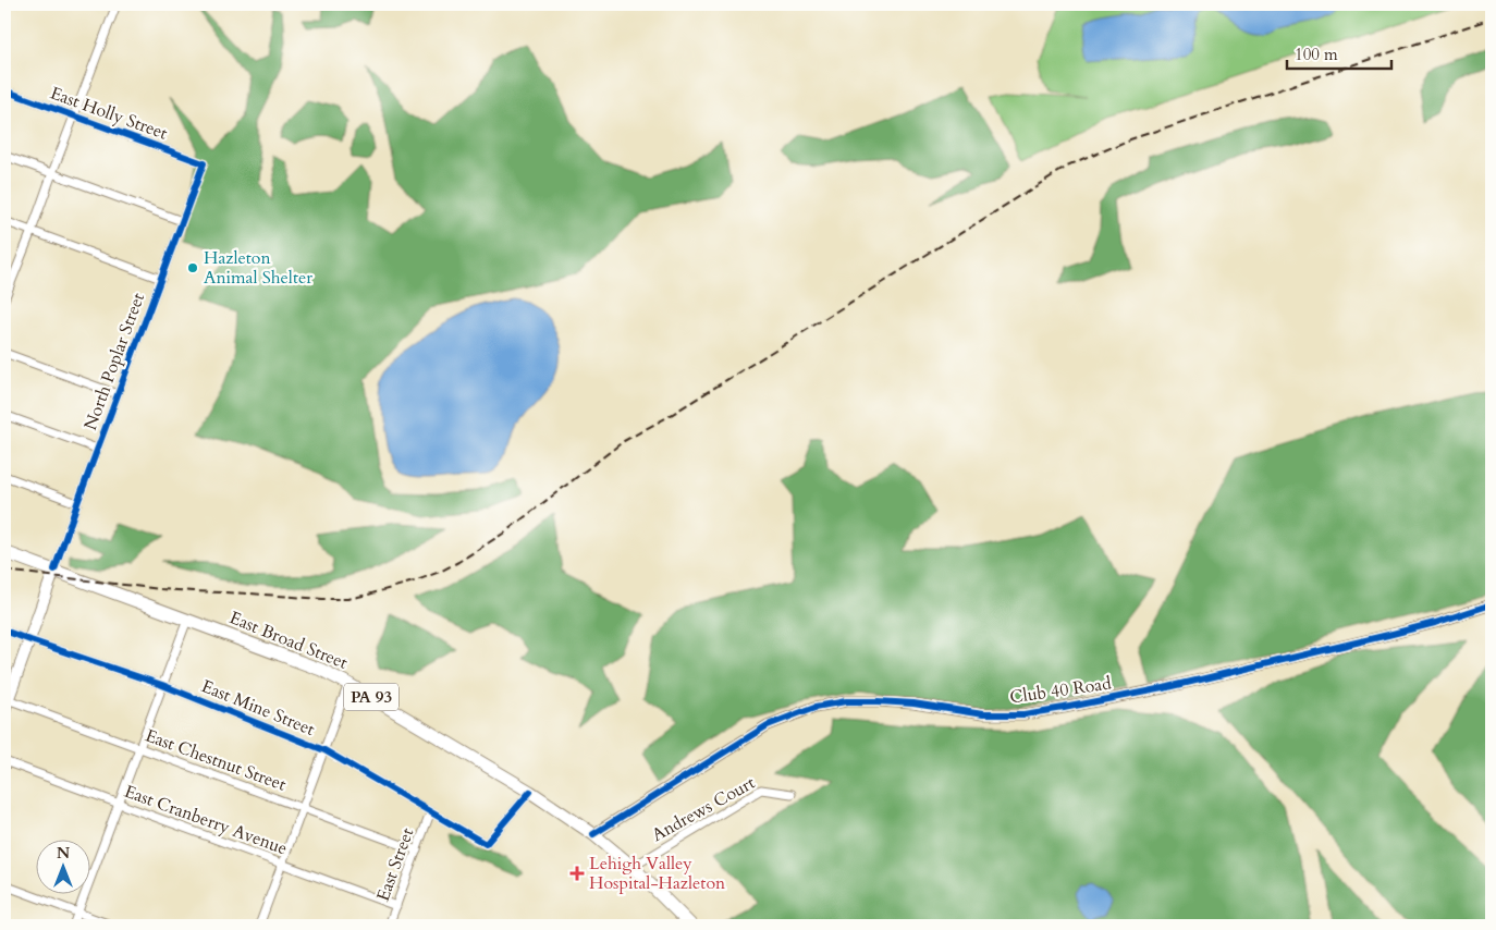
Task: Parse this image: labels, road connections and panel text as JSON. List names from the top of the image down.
{
  "streets": {
    "highway": ["East Broad Street", "PA 93"],
    "street": [
      "East Holly Street",
      "North Poplar Street",
      "Club 40 Road",
      "East Mine Street",
      "East Chestnut Street",
      "Andrews Court",
      "East Cranberry Avenue",
      "East Street"
    ]
  },
  "crossings": [
    ["East Holly Street", "North Poplar Street"],
    ["North Poplar Street", "East Broad Street"],
    ["East Broad Street", "Club 40 Road"],
    ["East Broad Street", "East Mine Street"],
    ["East Broad Street", "Andrews Court"],
    ["East Mine Street", "East Street"],
    ["East Chestnut Street", "East Street"],
    ["East Cranberry Avenue", "East Street"]
  ],
  "places": {
    "other": ["Hazleton Animal Shelter"],
    "health": ["Lehigh Valley Hospital-Hazleton"]
  },
  "scale_bar": "100 m",
  "north": "top"
}
